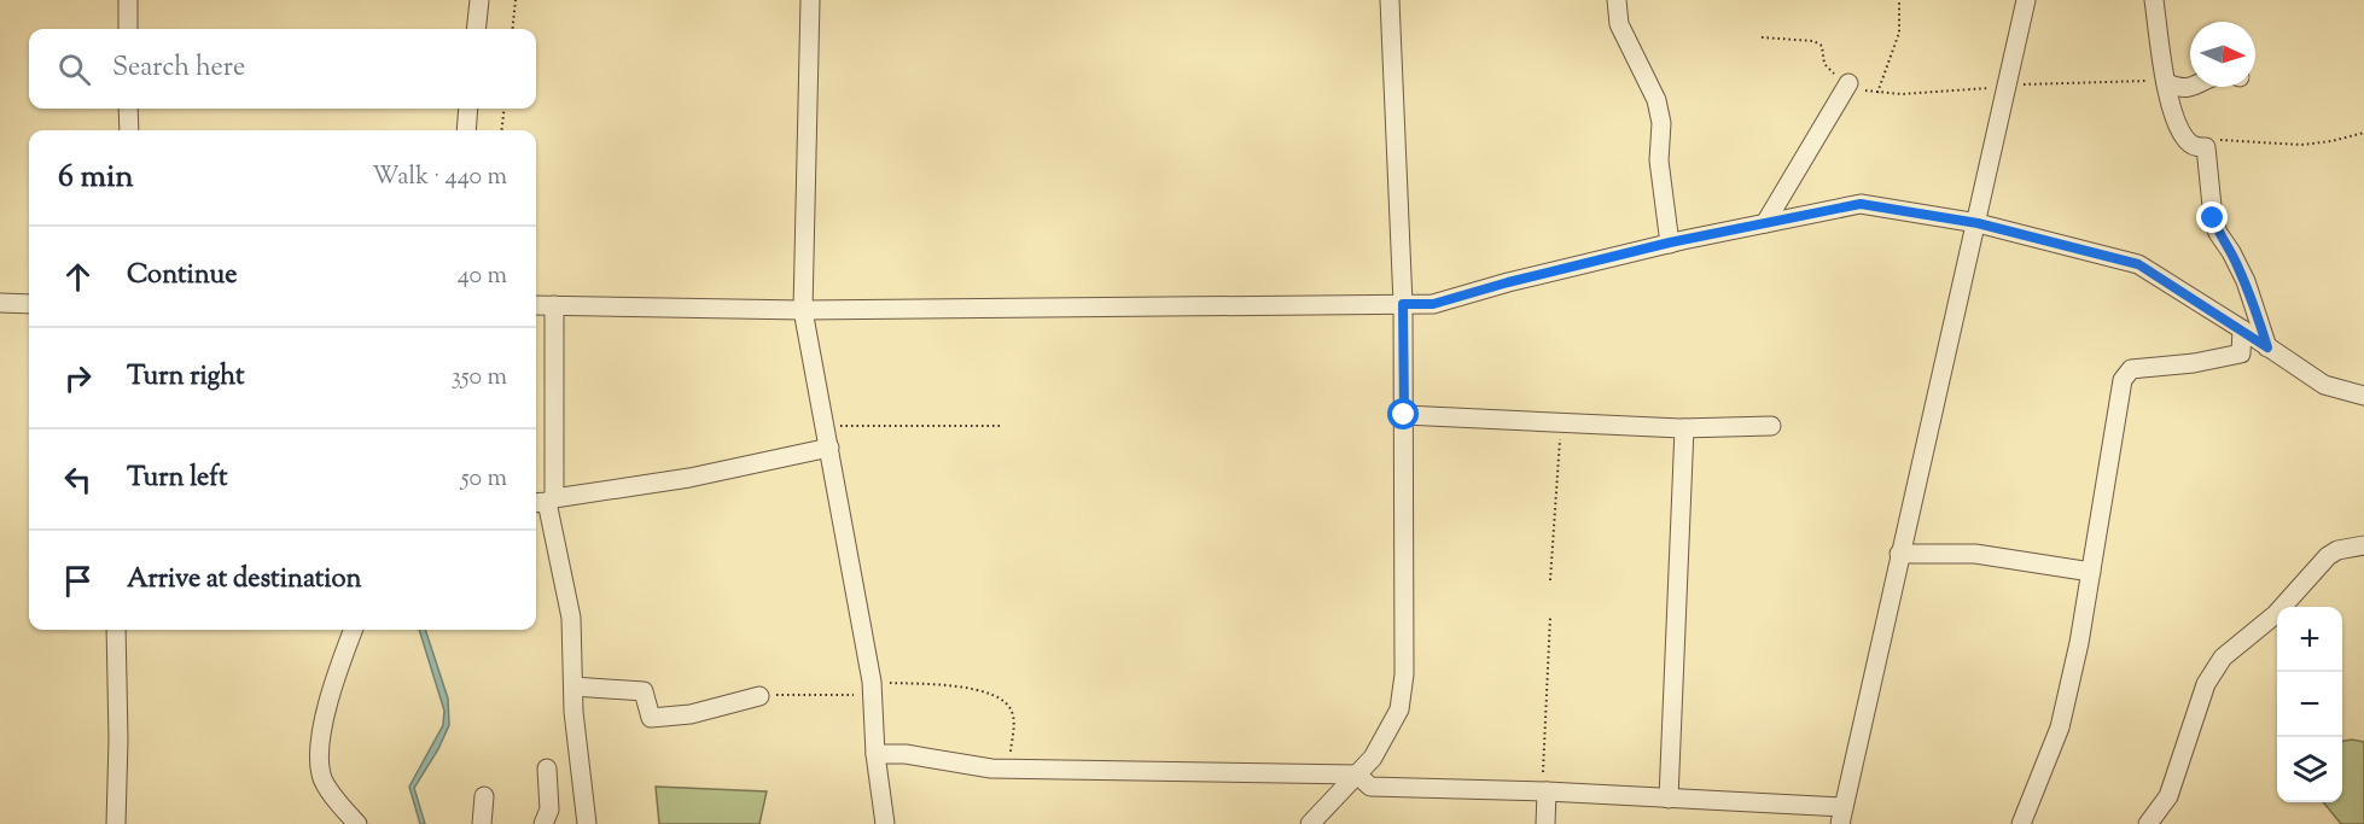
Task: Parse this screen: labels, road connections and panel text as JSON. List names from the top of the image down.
{
  "north": "right",
  "page": {
    "search": "Search here",
    "heading": ["6 min", "Walk · 440 m"],
    "list": [
      ["Continue", "40 m"],
      ["Turn right", "350 m"],
      ["Turn left", "50 m"],
      "Arrive at destination"
    ],
    "map_buttons": ["+", "−"]
  }
}
